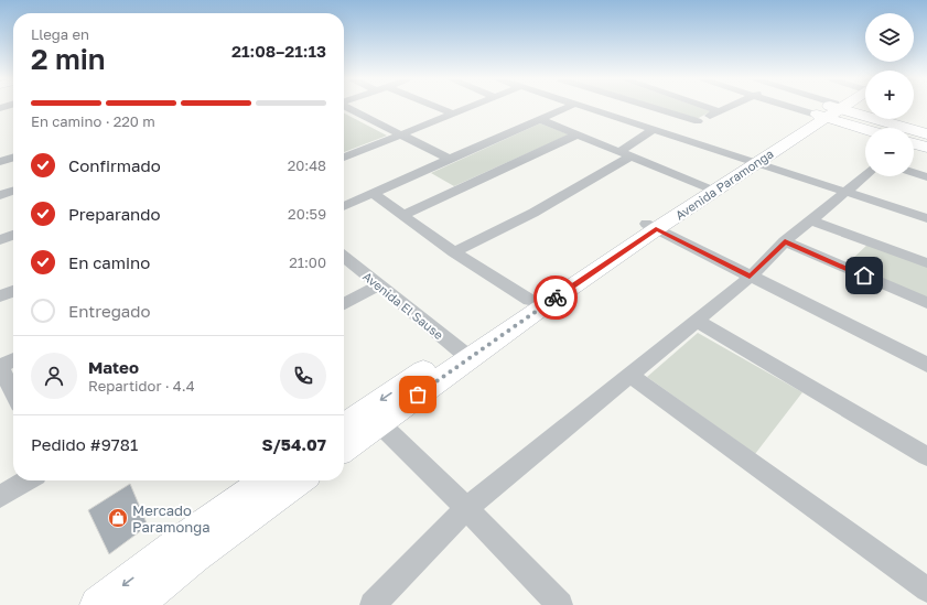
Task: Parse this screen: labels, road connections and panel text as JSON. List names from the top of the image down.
{
  "streets": {
    "street": ["Avenida Paramonga", "Avenida El Sause"]
  },
  "crossings": [
    ["Avenida Paramonga", "Avenida El Sause"]
  ],
  "places": {
    "shop": ["Mercado Paramonga"]
  },
  "page": {
    "map_buttons": ["+", "−"],
    "heading": ["2 min", "Llega en", "21:08–21:13"],
    "panel": [
      "Mateo",
      "Repartidor · 4.4",
      "Pedido #9781",
      "S/54.07"
    ],
    "bar": "En camino · 220 m",
    "list": [
      ["Confirmado", "20:48"],
      ["Preparando", "20:59"],
      ["En camino", "21:00"],
      "Entregado"
    ]
  }
}
